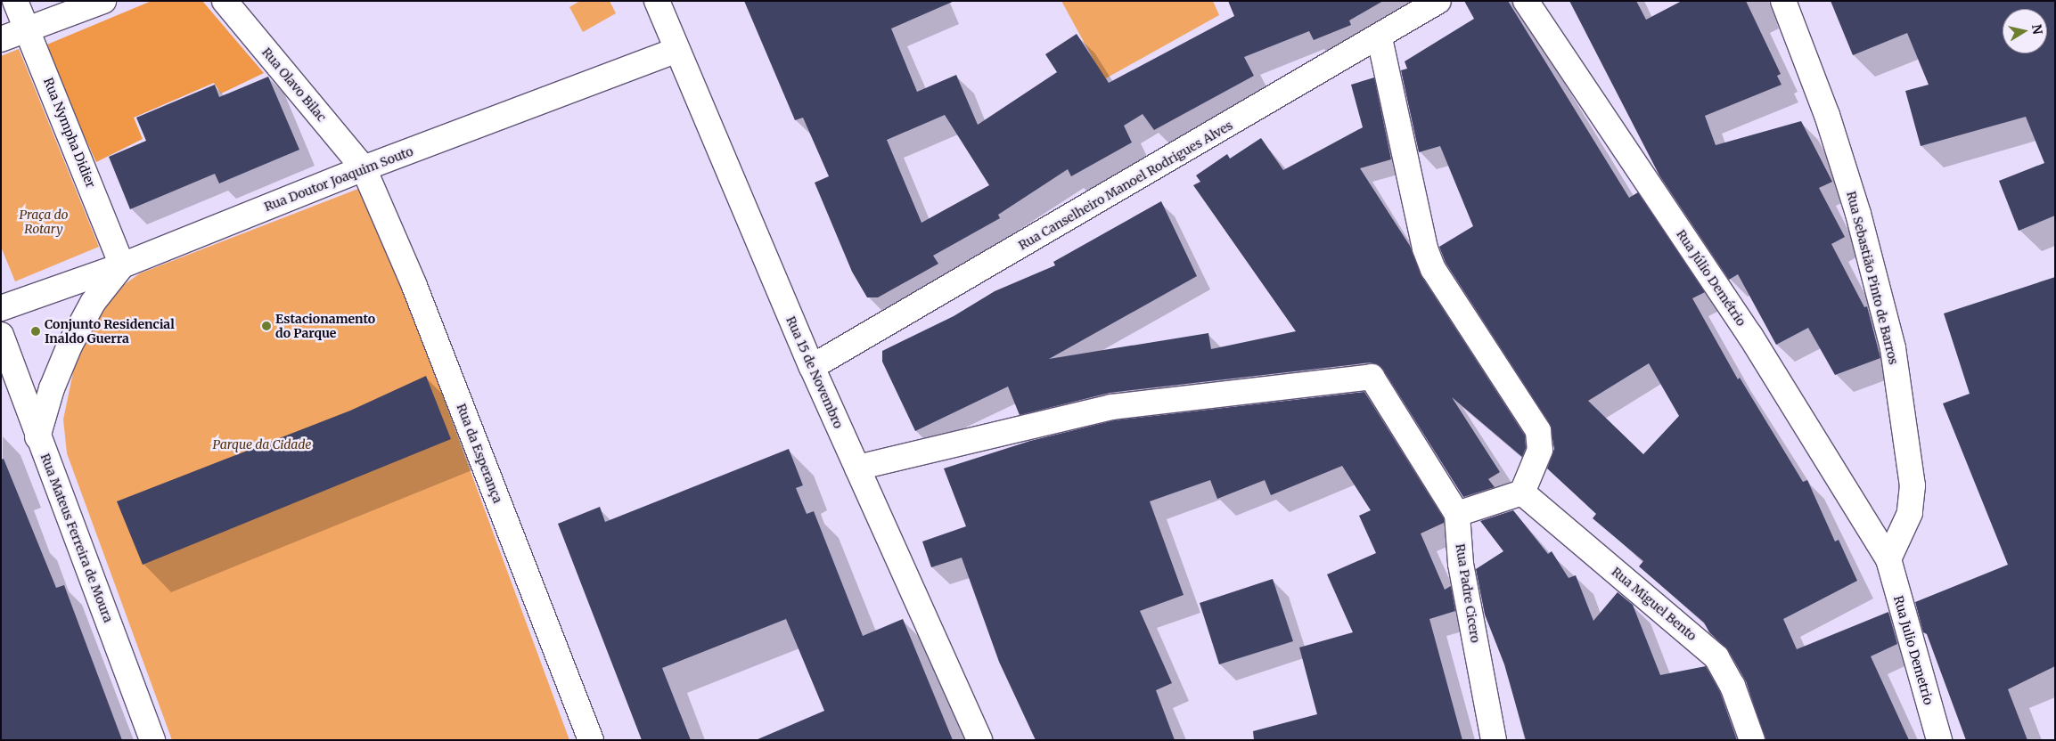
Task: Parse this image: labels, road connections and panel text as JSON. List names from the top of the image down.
{
  "streets": {
    "street": [
      "Rua Olavo Bilac",
      "Rua Nympha Didier",
      "Rua Doutor Joaquim Souto",
      "Rua Canselheiro Manoel Rodrigues Alves",
      "Rua Júlio Demétrio",
      "Rua Sebastião Pinto de Barros",
      "Rua 15 de Novembro",
      "Rua da Esperança",
      "Rua Mateus Ferreira de Moura",
      "Rua Padre Cicero",
      "Rua Miguel Bento",
      "Rua Julio Demetrio"
    ]
  },
  "crossings": [
    ["Rua Olavo Bilac", "Rua Doutor Joaquim Souto"],
    ["Rua Olavo Bilac", "Rua da Esperança"],
    ["Rua Nympha Didier", "Rua Doutor Joaquim Souto"],
    ["Rua Doutor Joaquim Souto", "Rua 15 de Novembro"],
    ["Rua Doutor Joaquim Souto", "Rua da Esperança"],
    ["Rua Canselheiro Manoel Rodrigues Alves", "Rua 15 de Novembro"],
    ["Rua Júlio Demétrio", "Rua Sebastião Pinto de Barros"],
    ["Rua Júlio Demétrio", "Rua Julio Demetrio"],
    ["Rua Sebastião Pinto de Barros", "Rua Julio Demetrio"]
  ],
  "parks": ["Praça do Rotary", "Parque da Cidade"],
  "places": ["Estacionamento do Parque", "Conjunto Residencial Inaldo Guerra"],
  "north": "right"
}
